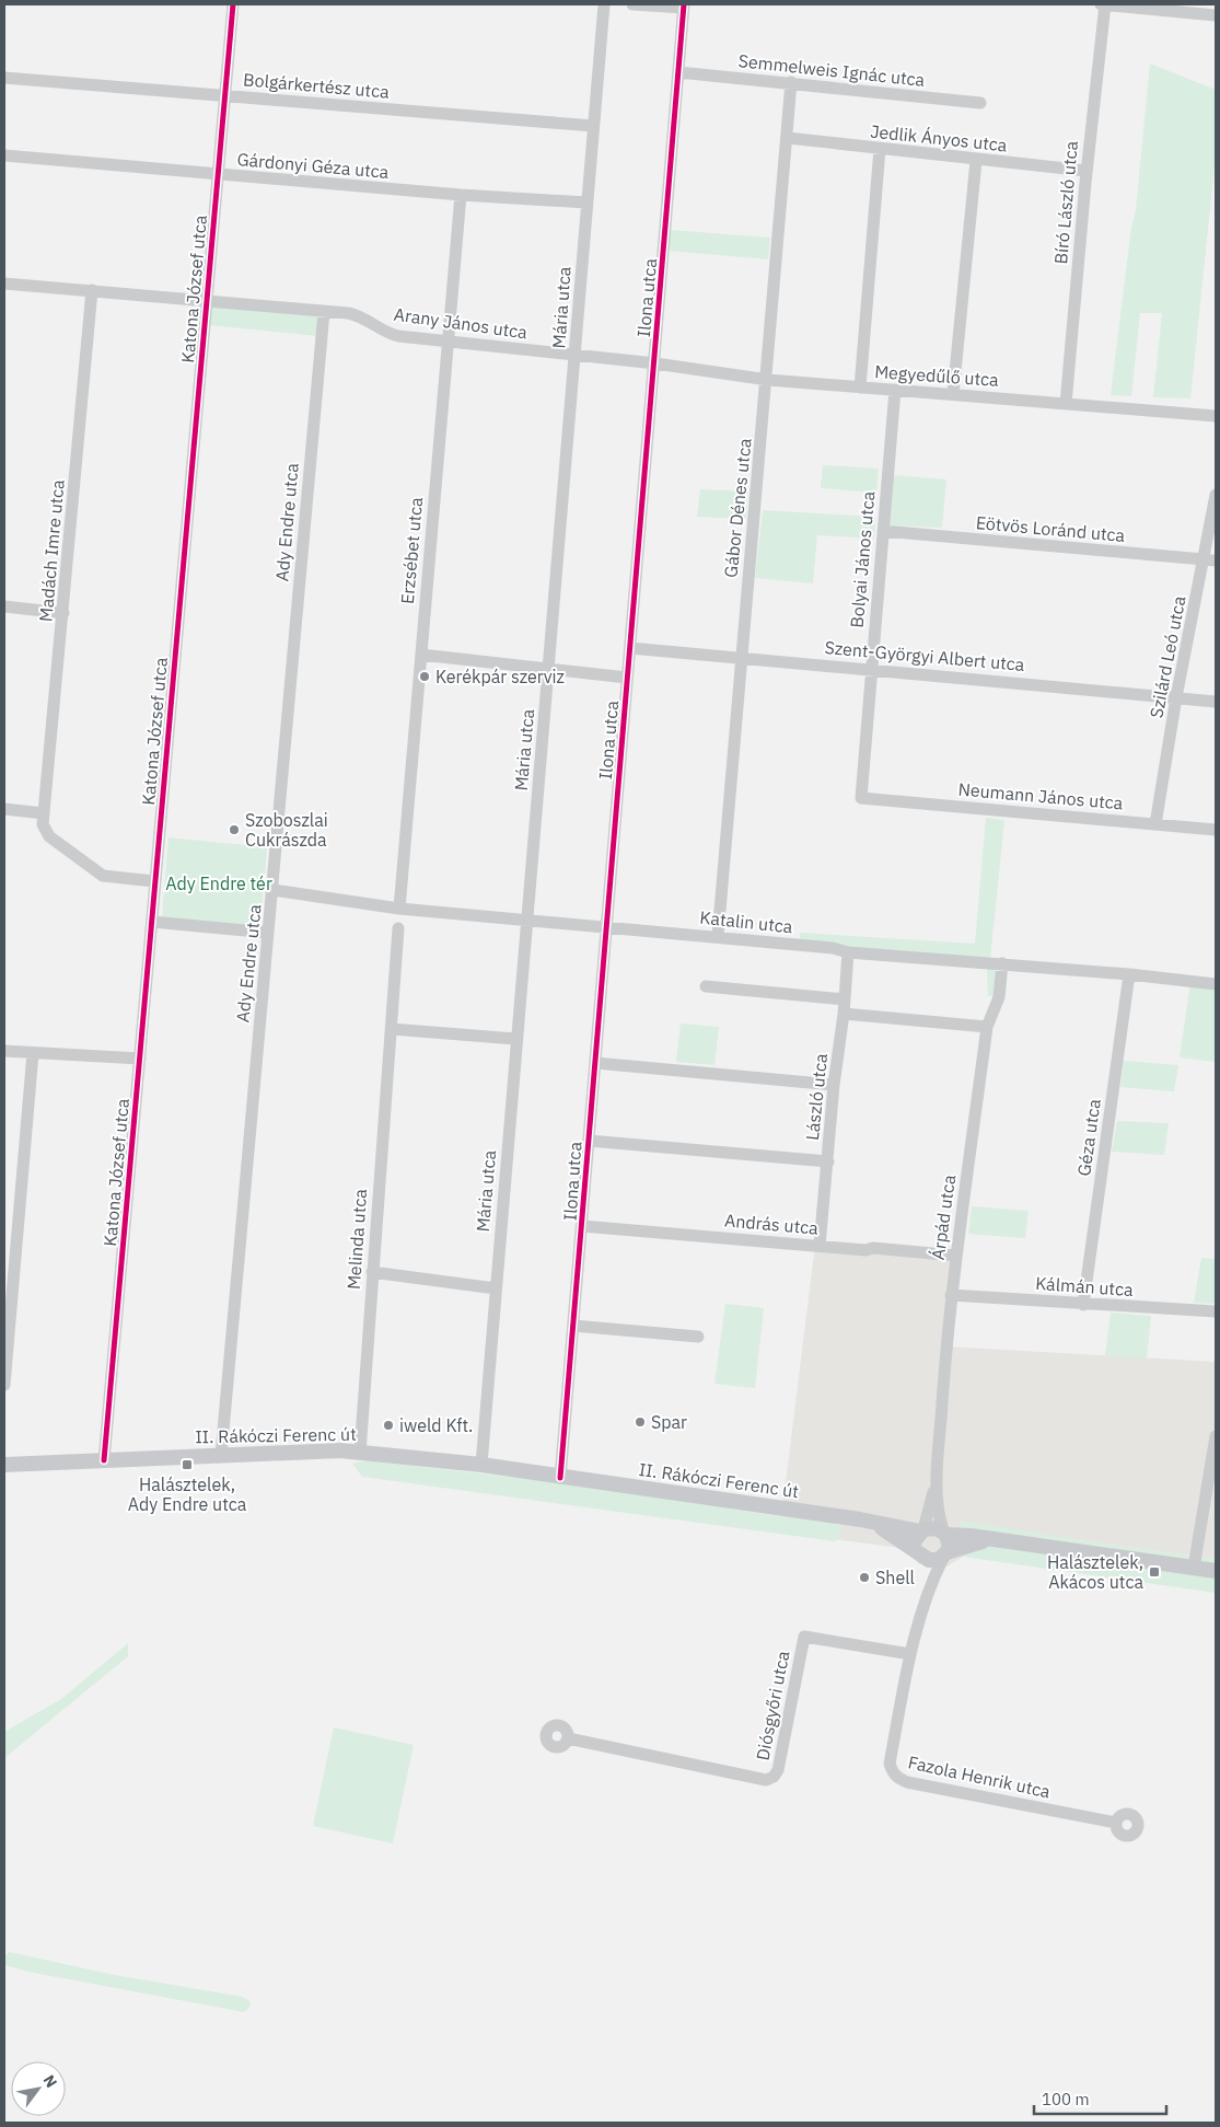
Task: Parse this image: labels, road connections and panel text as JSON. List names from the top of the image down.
{
  "streets": {
    "main road": ["II. Rákóczi Ferenc út"],
    "street": [
      "Semmelweis Ignác utca",
      "Bolgárkertész utca",
      "Jedlik Ányos utca",
      "Gárdonyi Géza utca",
      "Bíró László utca",
      "Katona József utca",
      "Ilona utca",
      "Mária utca",
      "Arany János utca",
      "Megyedűlő utca",
      "Gábor Dénes utca",
      "Ady Endre utca",
      "Eötvös Loránd utca",
      "Madách Imre utca",
      "Erzsébet utca",
      "Bolyai János utca",
      "Szent-Györgyi Albert utca",
      "Szilárd Leó utca",
      "Neumann János utca",
      "Katalin utca",
      "László utca",
      "Géza utca",
      "Árpád utca",
      "András utca",
      "Melinda utca",
      "Kálmán utca",
      "Diósgyőri utca",
      "Fazola Henrik utca"
    ]
  },
  "crossings": [
    ["Semmelweis Ignác utca", "Ilona utca"],
    ["Semmelweis Ignác utca", "Gábor Dénes utca"],
    ["Bolgárkertész utca", "Katona József utca"],
    ["Bolgárkertész utca", "Mária utca"],
    ["Jedlik Ányos utca", "Bíró László utca"],
    ["Jedlik Ányos utca", "Gábor Dénes utca"],
    ["Gárdonyi Géza utca", "Katona József utca"],
    ["Gárdonyi Géza utca", "Mária utca"],
    ["Gárdonyi Géza utca", "Erzsébet utca"],
    ["Bíró László utca", "Megyedűlő utca"],
    ["Katona József utca", "Arany János utca"],
    ["Katona József utca", "II. Rákóczi Ferenc út"],
    ["Ilona utca", "Arany János utca"],
    ["Ilona utca", "Megyedűlő utca"],
    ["Ilona utca", "Szent-Györgyi Albert utca"],
    ["Ilona utca", "Katalin utca"],
    ["Ilona utca", "András utca"],
    ["Ilona utca", "II. Rákóczi Ferenc út"],
    ["Mária utca", "Arany János utca"],
    ["Mária utca", "Katalin utca"],
    ["Mária utca", "II. Rákóczi Ferenc út"],
    ["Arany János utca", "Megyedűlő utca"],
    ["Arany János utca", "Ady Endre utca"],
    ["Arany János utca", "Madách Imre utca"],
    ["Arany János utca", "Erzsébet utca"],
    ["Megyedűlő utca", "Gábor Dénes utca"],
    ["Megyedűlő utca", "Bolyai János utca"],
    ["Gábor Dénes utca", "Szent-Györgyi Albert utca"],
    ["Gábor Dénes utca", "Katalin utca"],
    ["Ady Endre utca", "Katalin utca"],
    ["Ady Endre utca", "II. Rákóczi Ferenc út"],
    ["Eötvös Loránd utca", "Bolyai János utca"],
    ["Eötvös Loránd utca", "Szilárd Leó utca"],
    ["Erzsébet utca", "Katalin utca"],
    ["Bolyai János utca", "Szent-Györgyi Albert utca"],
    ["Bolyai János utca", "Neumann János utca"],
    ["Szent-Györgyi Albert utca", "Szilárd Leó utca"],
    ["Szilárd Leó utca", "Neumann János utca"],
    ["Katalin utca", "László utca"],
    ["Katalin utca", "Géza utca"],
    ["Katalin utca", "Árpád utca"],
    ["László utca", "András utca"],
    ["Géza utca", "Kálmán utca"],
    ["Árpád utca", "András utca"],
    ["Árpád utca", "Kálmán utca"],
    ["Árpád utca", "II. Rákóczi Ferenc út"],
    ["Melinda utca", "II. Rákóczi Ferenc út"],
    ["Diósgyőri utca", "Fazola Henrik utca"]
  ],
  "parks": ["Ady Endre tér"],
  "places": {
    "other": [
      "Kerékpár szerviz",
      "Szoboszlai Cukrászda",
      "Spar",
      "iweld Kft.",
      "Shell"
    ],
    "transit": ["Halásztelek, Ady Endre utca", "Halásztelek, Akácos utca"]
  },
  "scale_bar": "100 m",
  "north": "top right"
}
